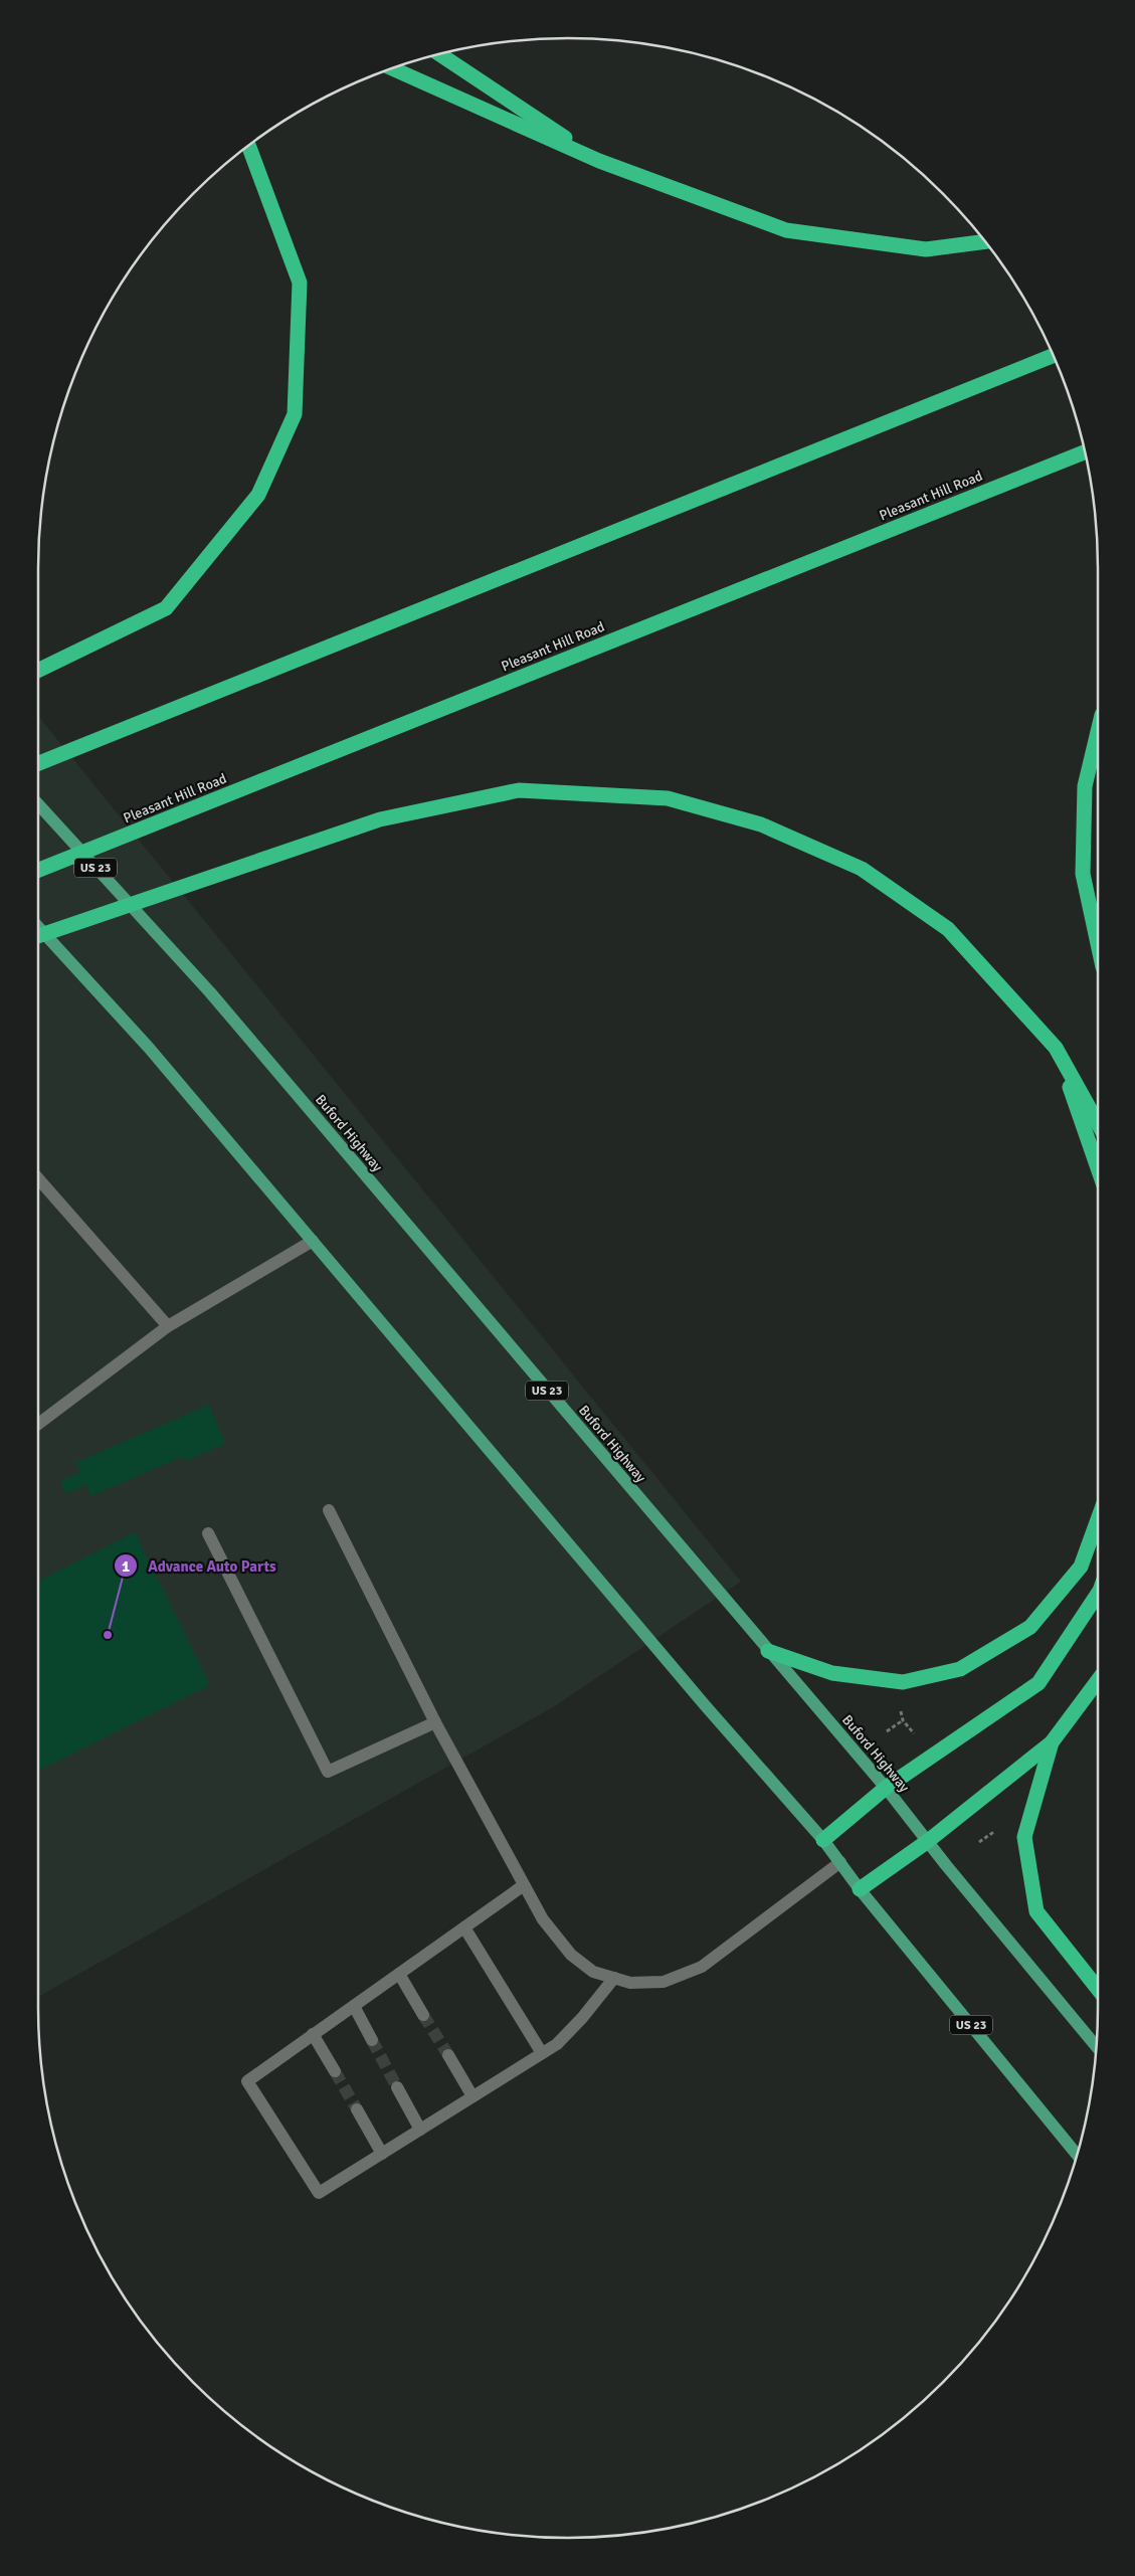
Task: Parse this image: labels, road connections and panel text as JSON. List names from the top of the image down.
{
  "streets": {
    "highway": ["Pleasant Hill Road"],
    "main road": ["US 23", "Buford Highway"]
  },
  "places": ["Advance Auto Parts"]
}
